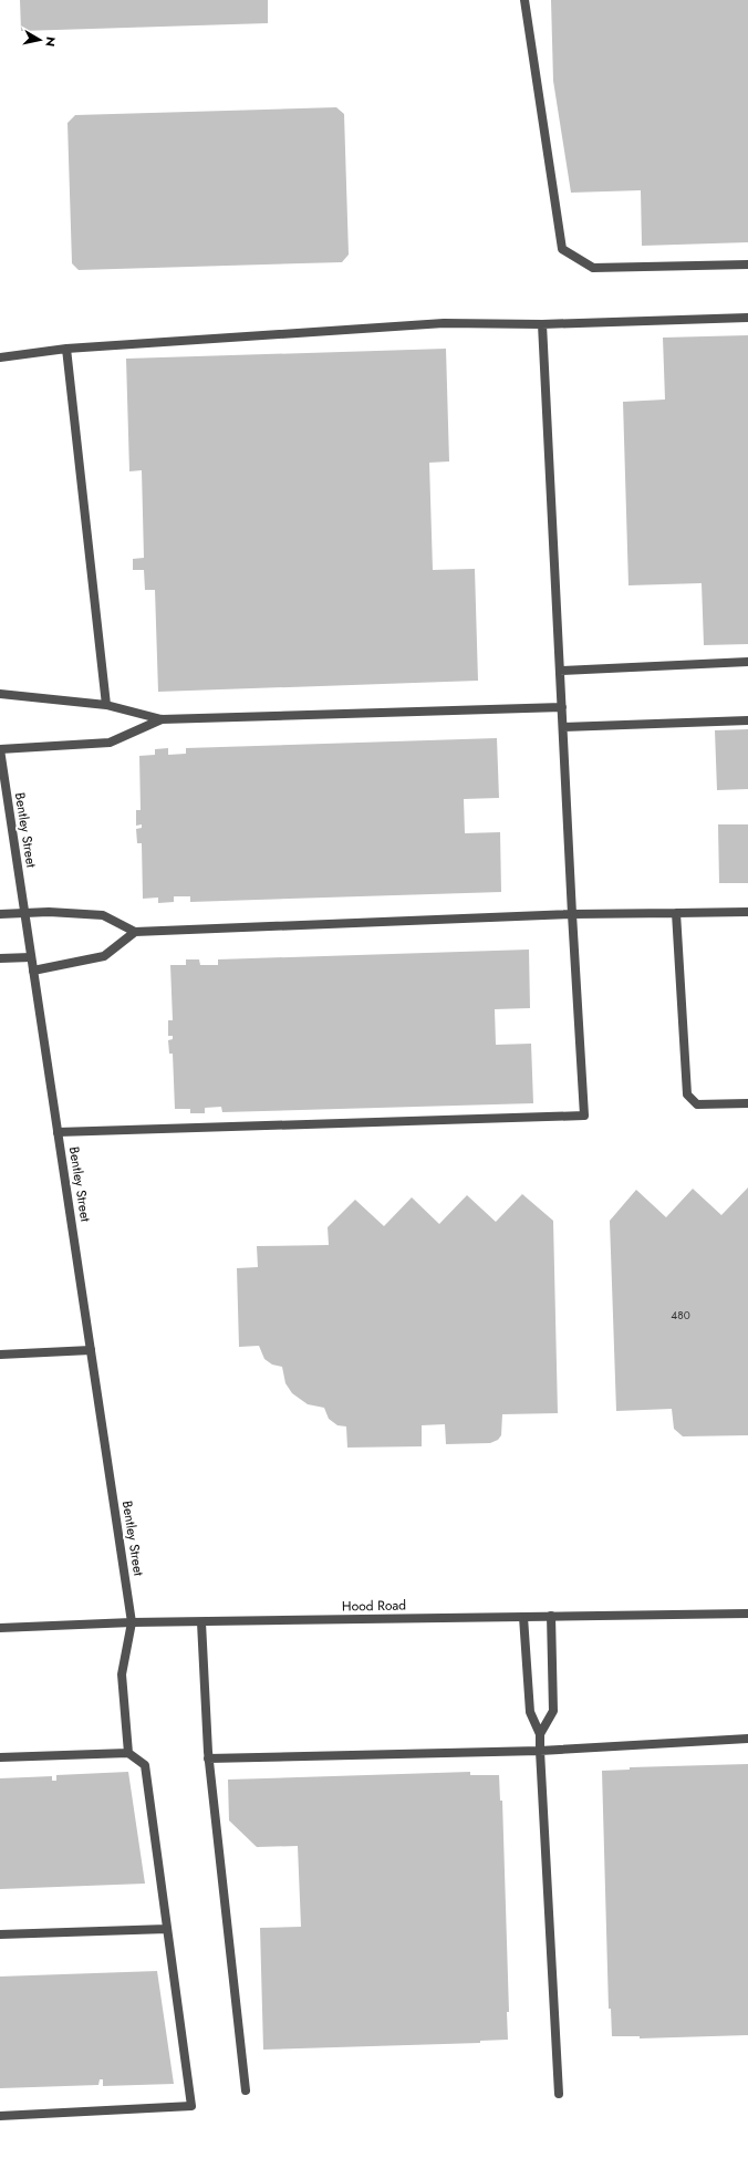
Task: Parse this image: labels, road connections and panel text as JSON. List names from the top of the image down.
{
  "streets": {
    "street": ["Bentley Street", "Hood Road"]
  },
  "crossings": [
    ["Bentley Street", "Hood Road"]
  ],
  "house_numbers": ["480"],
  "north": "right"
}
